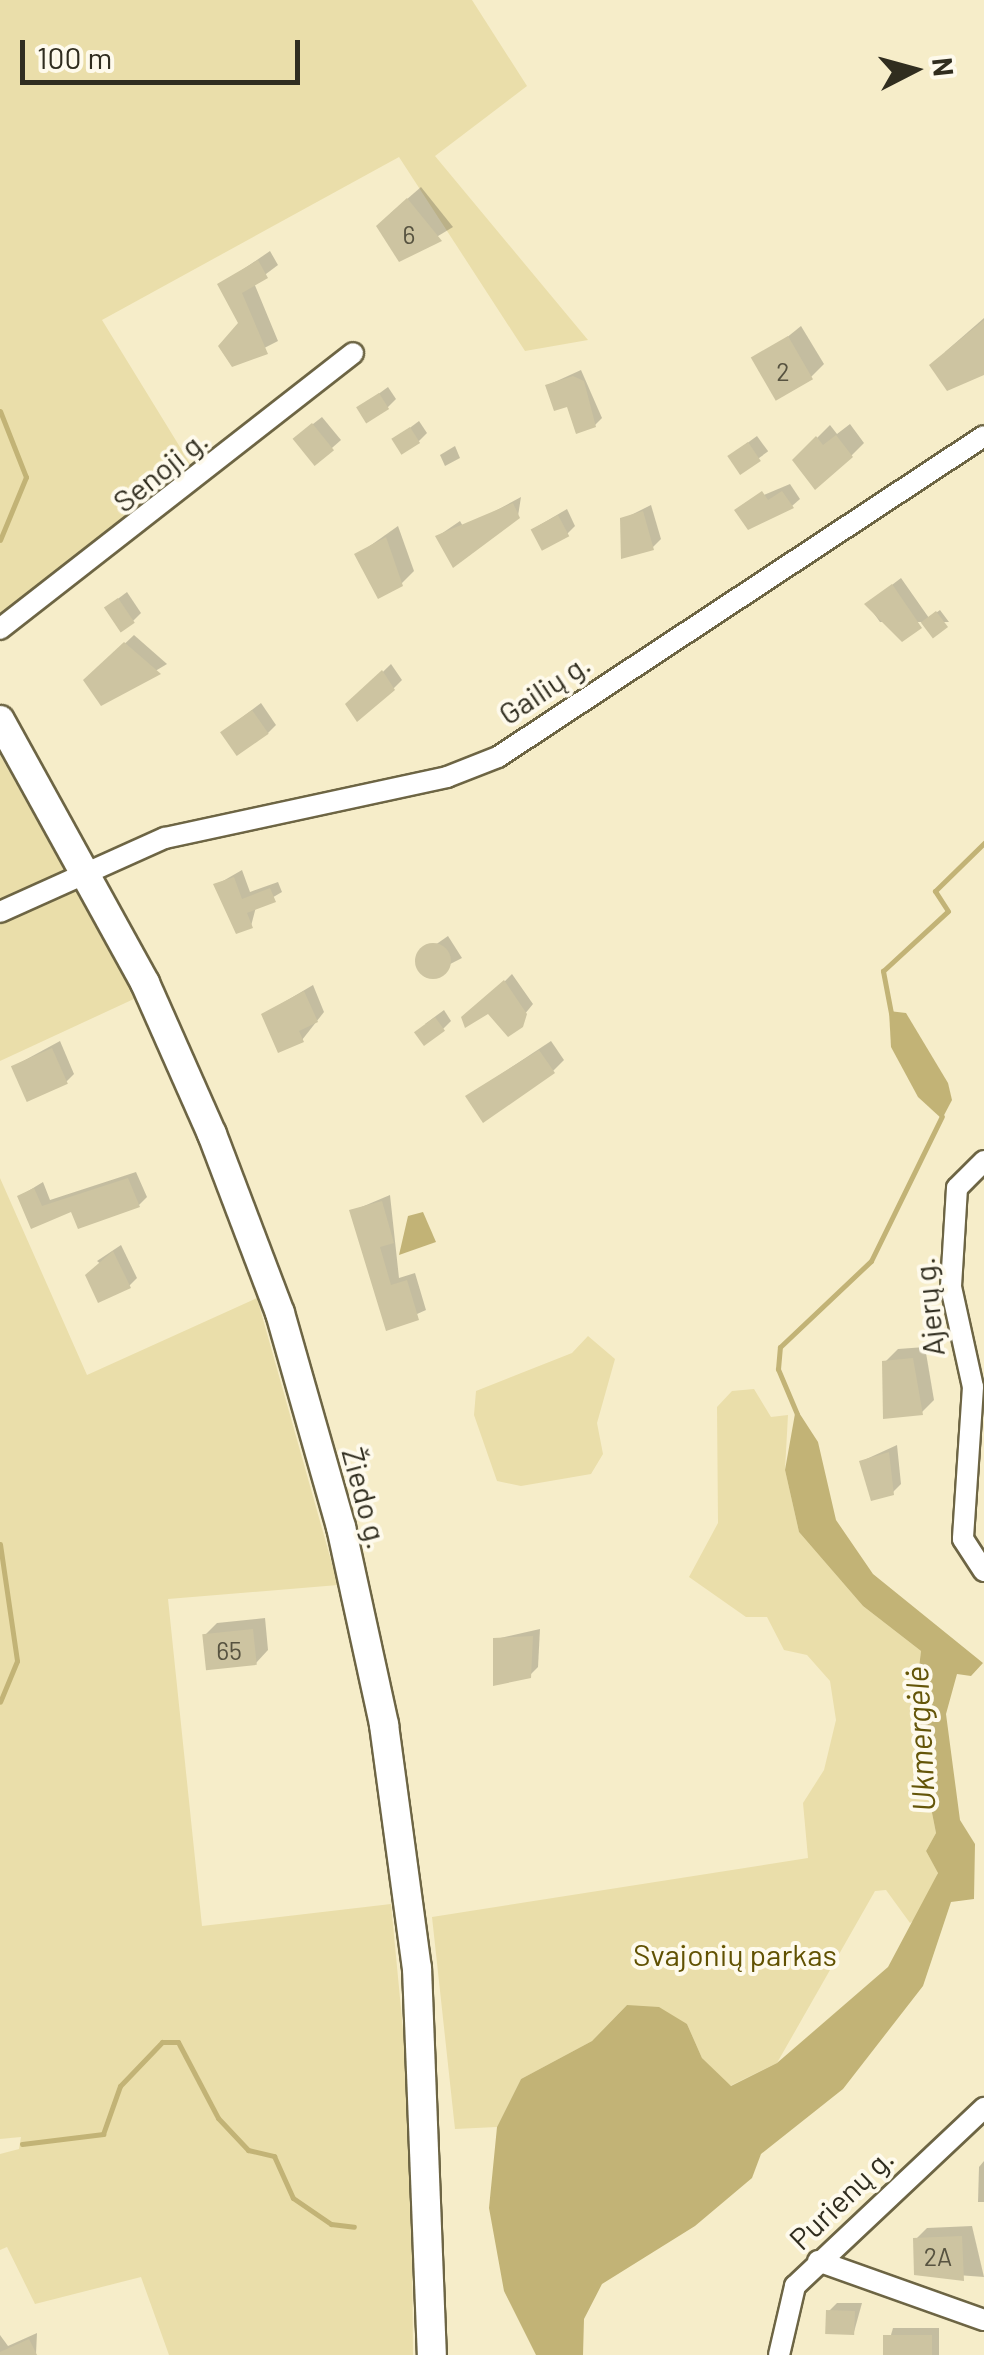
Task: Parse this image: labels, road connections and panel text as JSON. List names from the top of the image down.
{
  "streets": {
    "street": [
      "Senoji g.",
      "Gailių g.",
      "Ajerų g.",
      "Žiedo g.",
      "Purienų g."
    ]
  },
  "crossings": [
    ["Gailių g.", "Žiedo g."]
  ],
  "water": ["Ukmergėlė"],
  "parks": ["Svajonių parkas"],
  "house_numbers": [
    "6",
    "2",
    "65",
    "2A"
  ],
  "scale_bar": "100 m",
  "north": "right"
}
